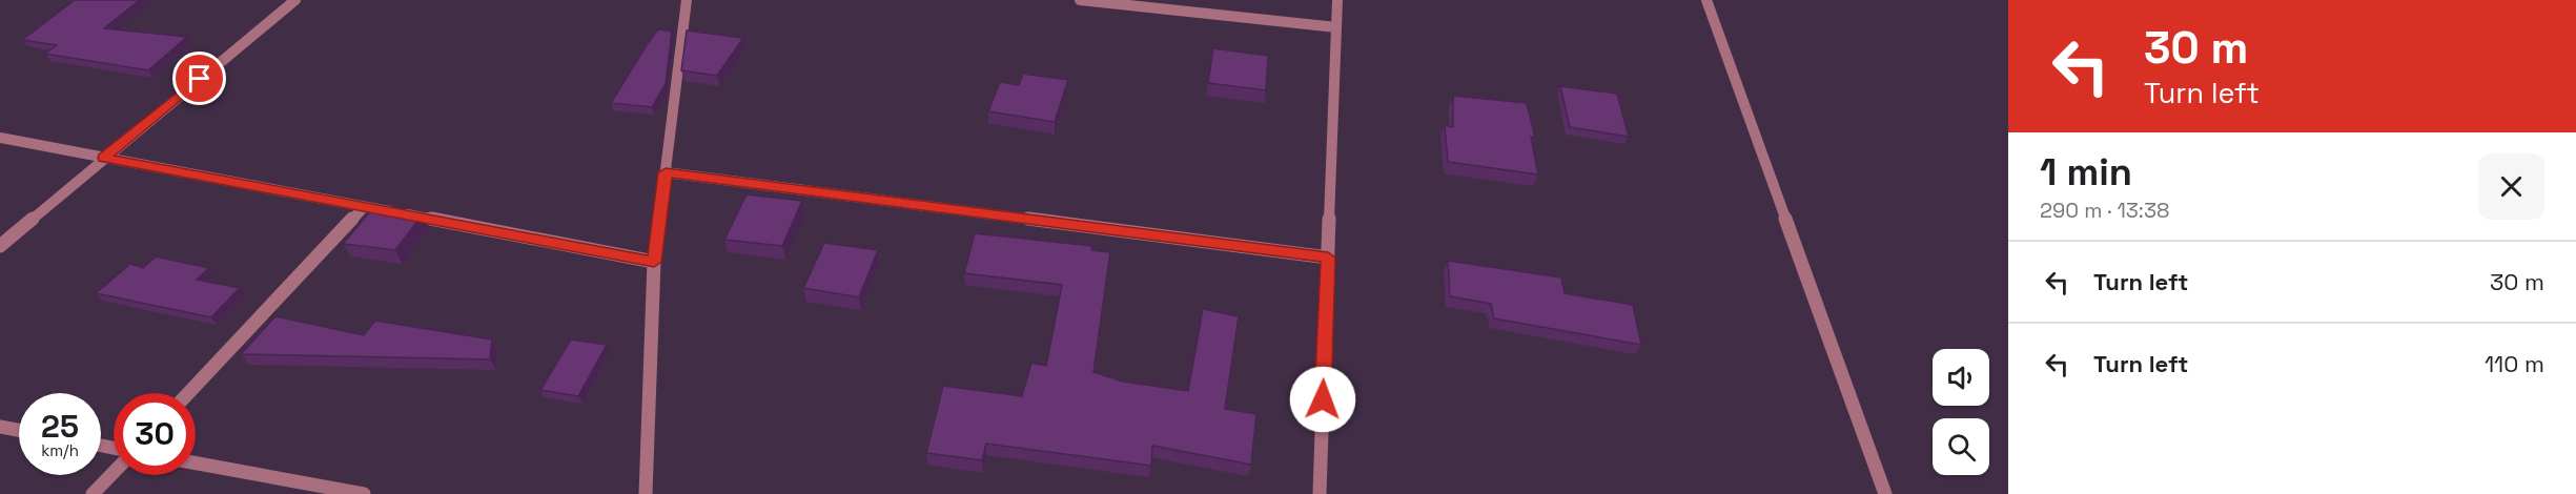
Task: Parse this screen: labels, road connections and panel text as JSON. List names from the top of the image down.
{
  "page": {
    "turn": ["30 m", "Turn left"],
    "heading": ["1 min", "290 m · 13:38"],
    "list": [
      {
        "name": "Turn left",
        "value": "30 m"
      },
      {
        "name": "Turn left",
        "value": "110 m"
      }
    ],
    "speed": "25 km/h",
    "limit": "30"
  }
}
